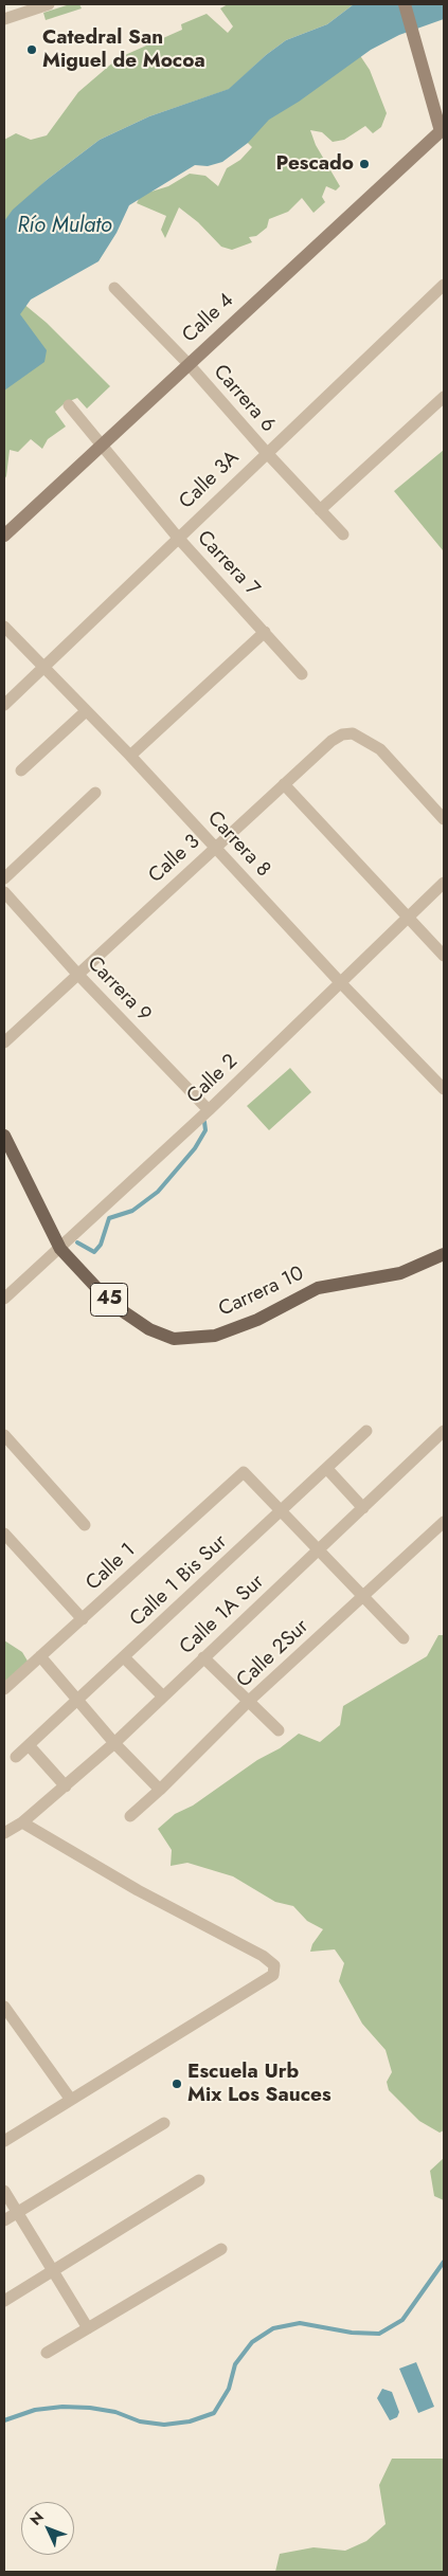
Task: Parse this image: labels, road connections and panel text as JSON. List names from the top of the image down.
{
  "streets": {
    "main road": ["Calle 4", "Carrera 10", "45"],
    "street": [
      "Carrera 6",
      "Calle 3A",
      "Carrera 7",
      "Carrera 8",
      "Calle 3",
      "Carrera 9",
      "Calle 2",
      "Calle 1",
      "Calle 1 Bis Sur",
      "Calle 1A Sur",
      "Calle 2Sur"
    ]
  },
  "crossings": [
    ["Calle 4", "Carrera 6"],
    ["Calle 4", "Carrera 7"],
    ["Carrera 6", "Calle 3A"],
    ["Calle 3A", "Carrera 7"],
    ["Calle 3A", "Carrera 8"],
    ["Carrera 8", "Calle 3"],
    ["Carrera 8", "Calle 2"],
    ["Calle 3", "Carrera 9"],
    ["Carrera 9", "Calle 2"],
    ["Calle 2", "Carrera 10"],
    ["Calle 1", "Calle 1 Bis Sur"]
  ],
  "water": ["Río Mulato"],
  "places": ["Catedral San Miguel de Mocoa", "Pescado", "Escuela Urb Mix Los Sauces"],
  "north": "top left"
}
